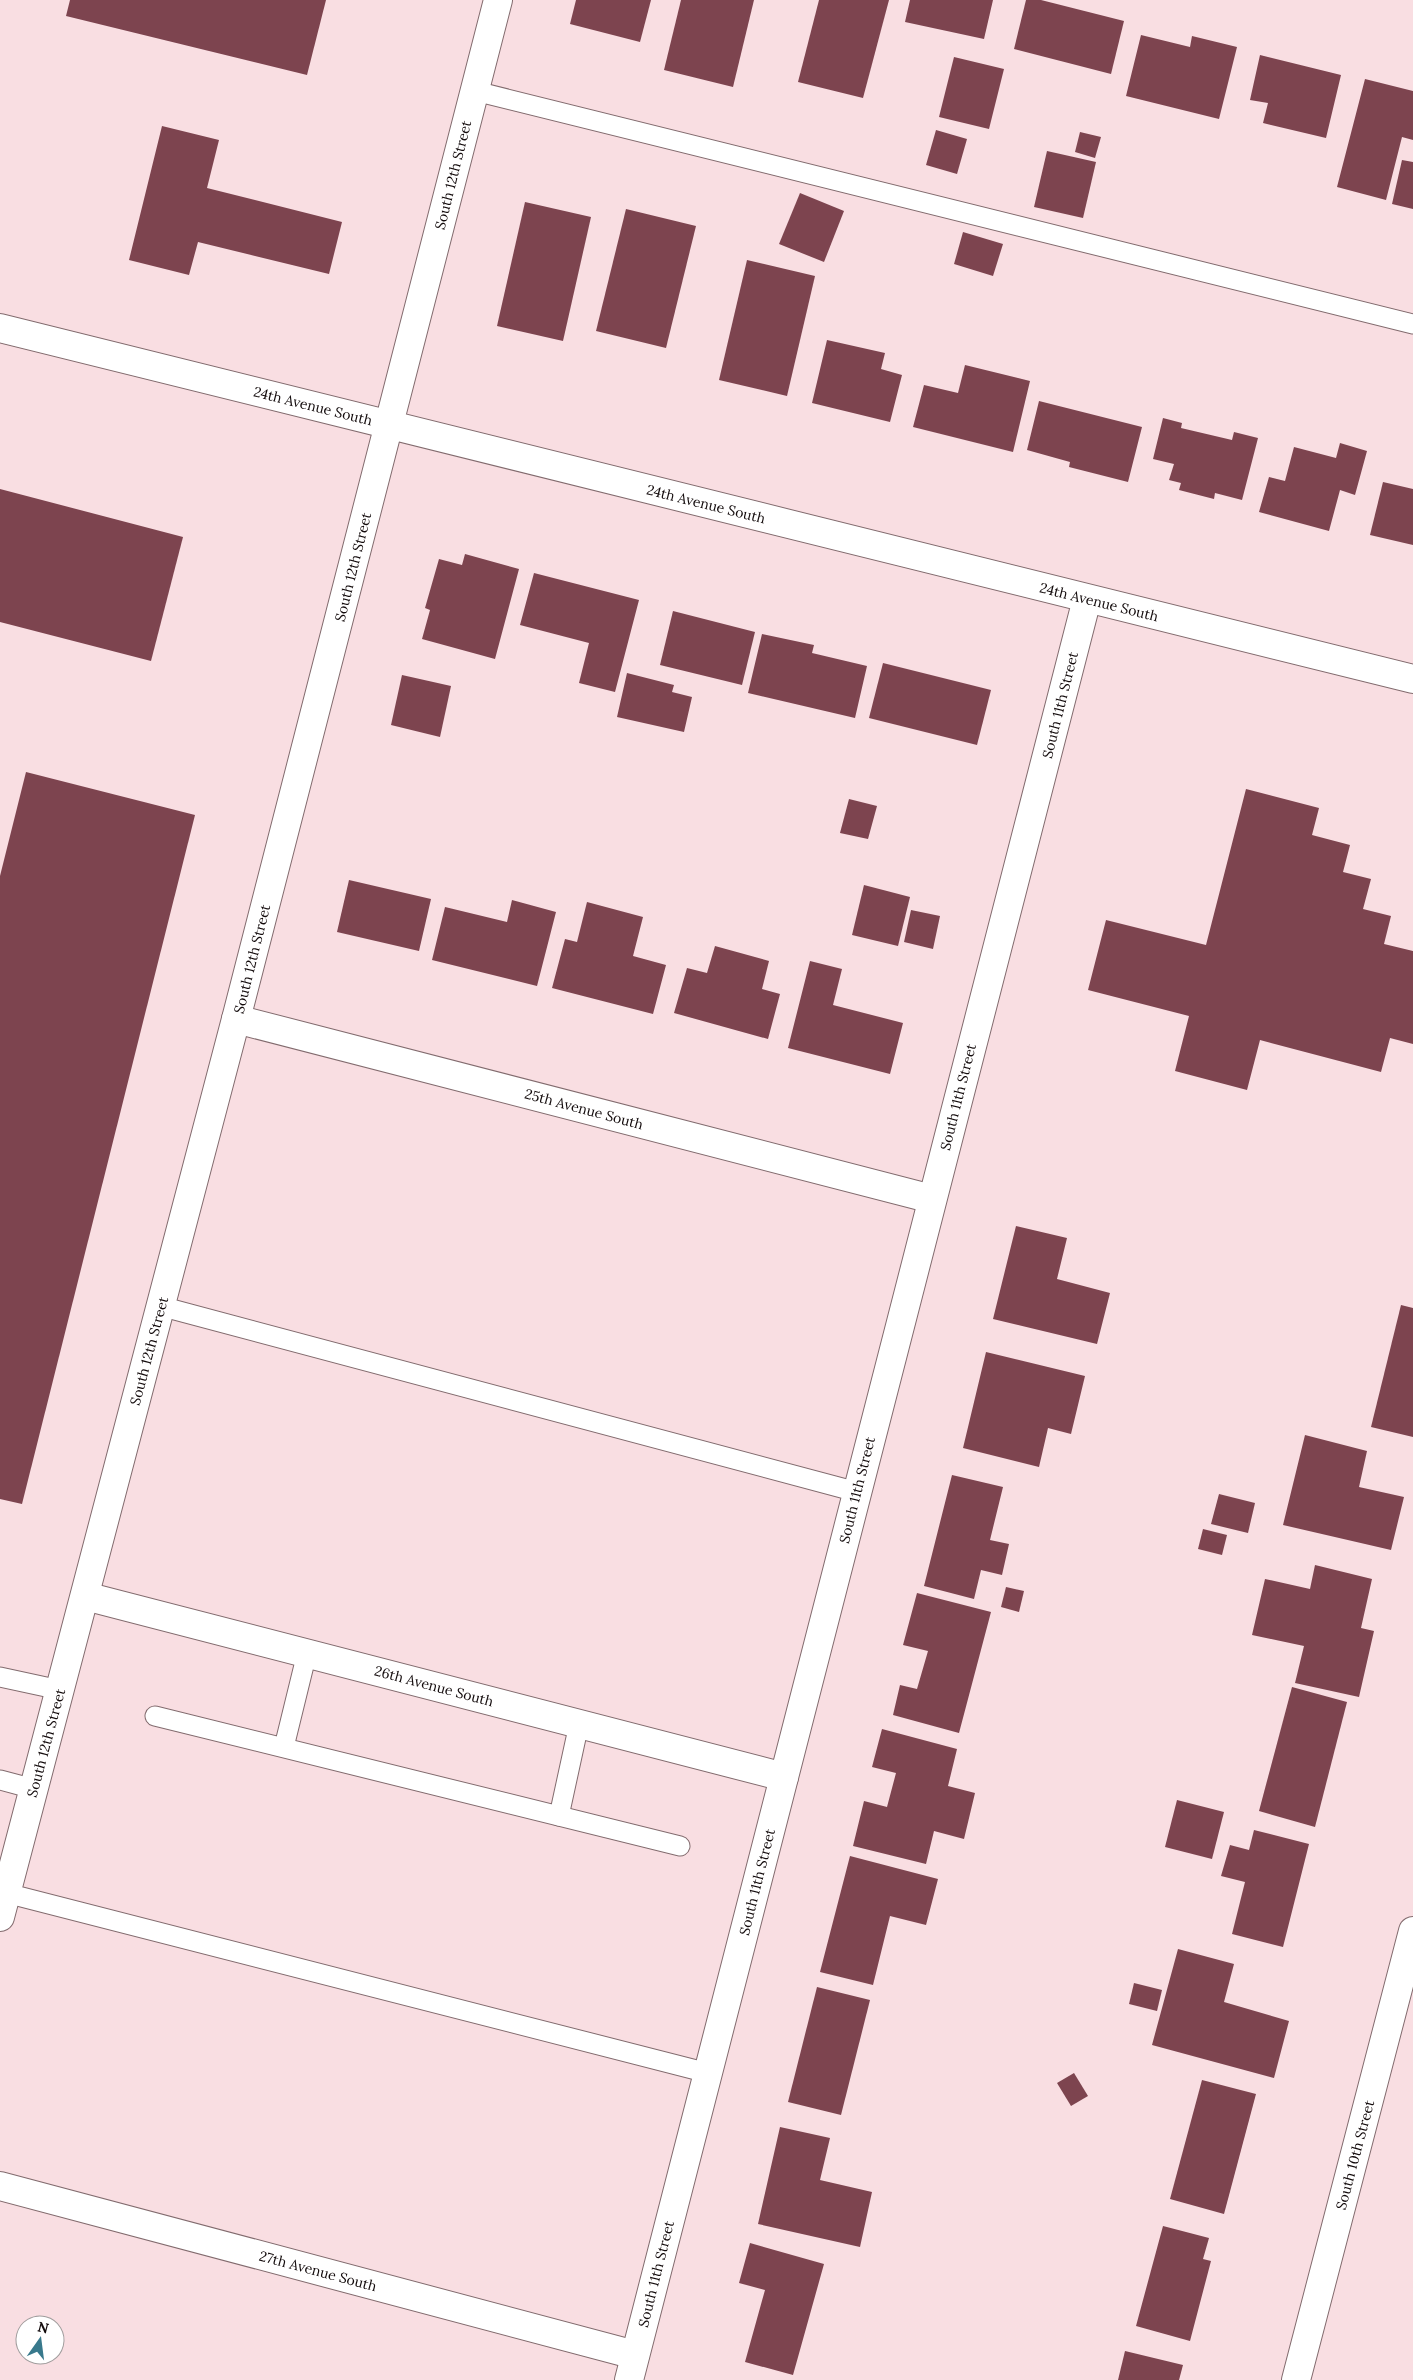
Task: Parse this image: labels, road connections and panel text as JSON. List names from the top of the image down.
{
  "streets": {
    "street": [
      "South 12th Street",
      "24th Avenue South",
      "South 11th Street",
      "25th Avenue South",
      "26th Avenue South",
      "South 10th Street",
      "27th Avenue South"
    ]
  },
  "crossings": [
    ["South 12th Street", "24th Avenue South"],
    ["South 12th Street", "25th Avenue South"],
    ["South 12th Street", "26th Avenue South"],
    ["24th Avenue South", "South 11th Street"],
    ["South 11th Street", "25th Avenue South"],
    ["South 11th Street", "26th Avenue South"],
    ["South 11th Street", "27th Avenue South"]
  ],
  "north": "top"
}
